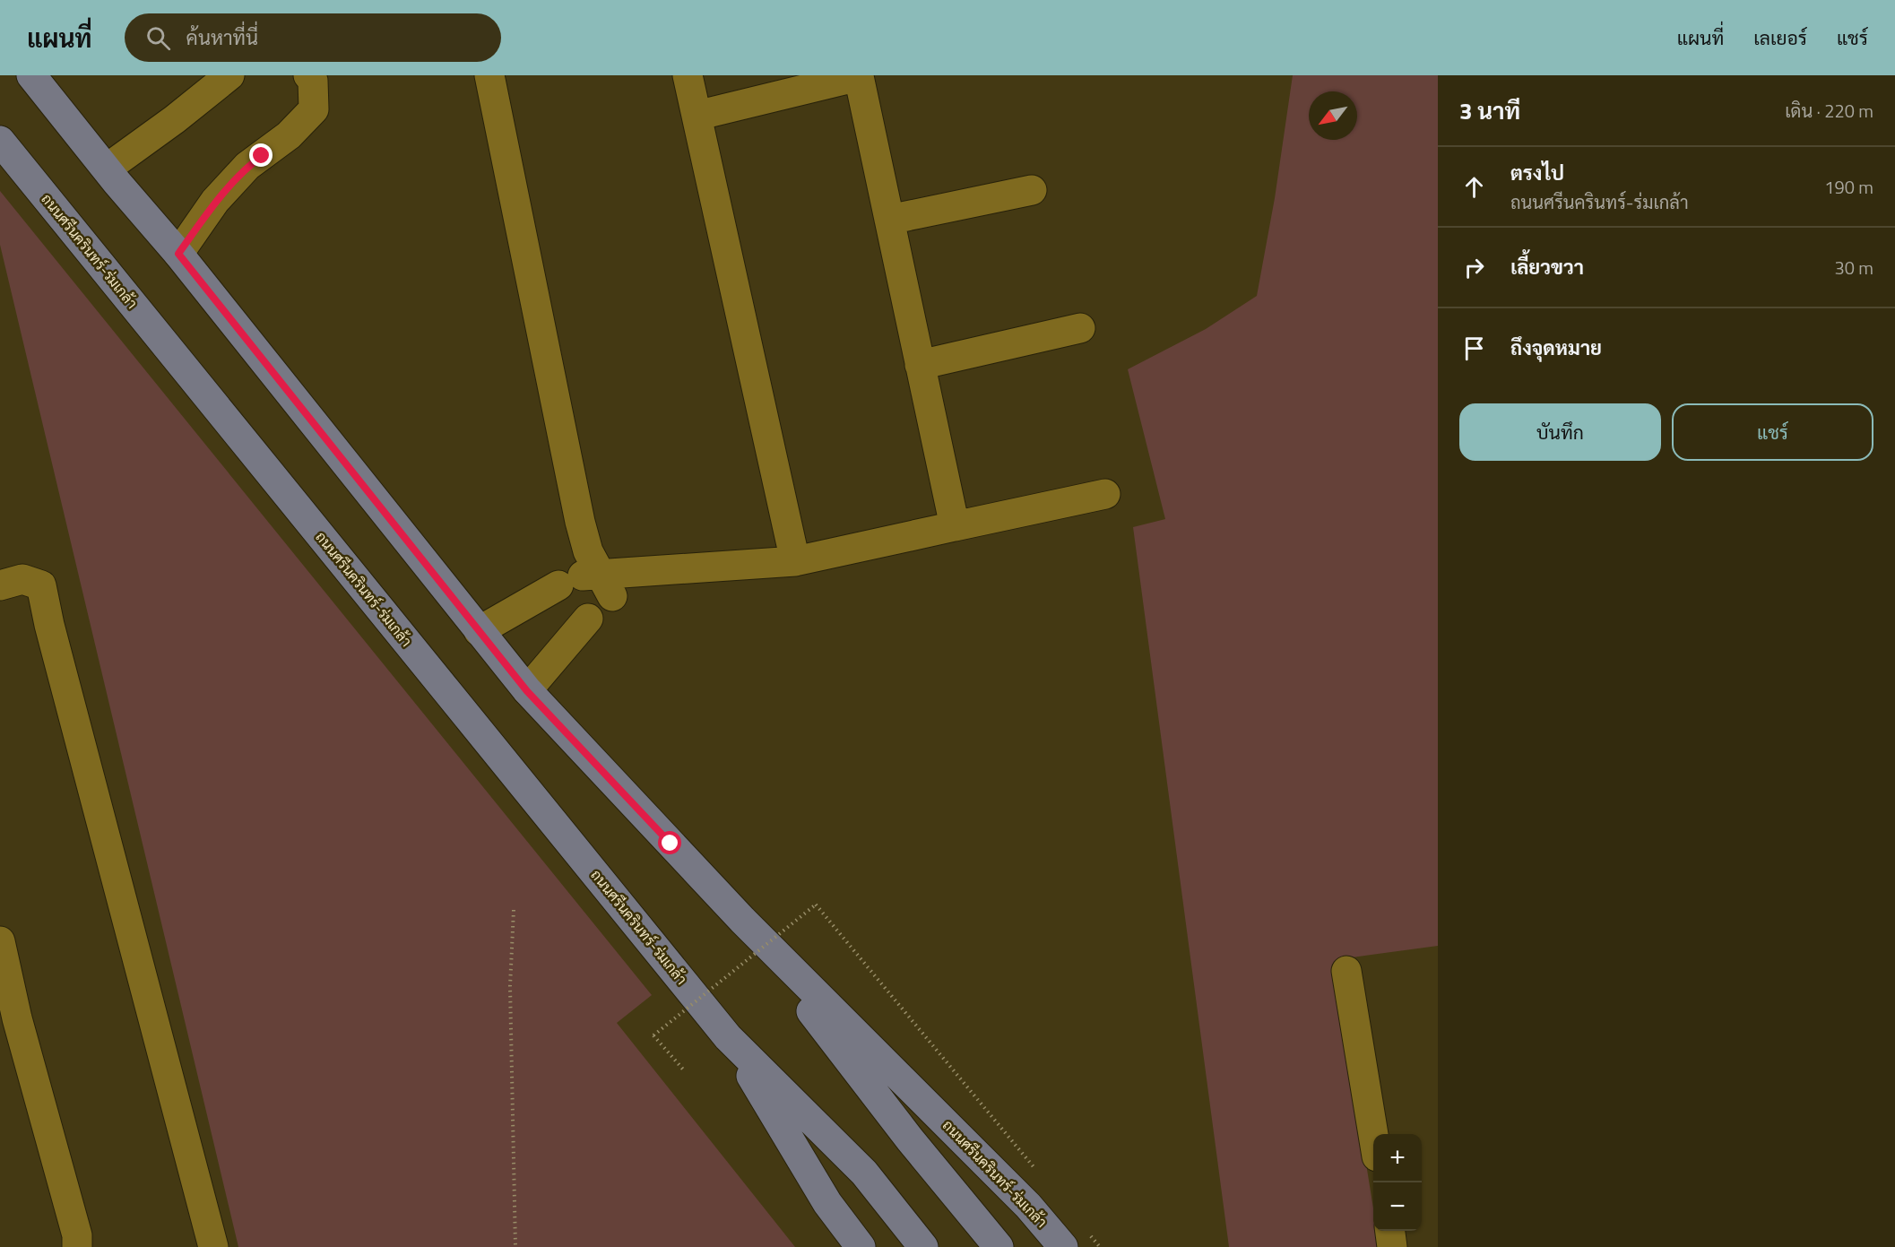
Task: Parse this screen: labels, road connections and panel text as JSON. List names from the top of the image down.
{
  "streets": {
    "main road": ["ถนนศรีนครินทร์-ร่มเกล้า"]
  },
  "north": "bottom left",
  "page": {
    "header": "แผนที่",
    "search": "ค้นหาที่นี่",
    "nav": ["แผนที่", "เลเยอร์", "แชร์"],
    "heading": ["3 นาที", "เดิน · 220 m"],
    "list": [
      ["ตรงไป", "ถนนศรีนครินทร์-ร่มเกล้า", "190 m"],
      ["เลี้ยวขวา", "30 m"],
      "ถึงจุดหมาย"
    ],
    "buttons": ["บันทึก", "แชร์"],
    "map_buttons": ["+", "−"]
  }
}
